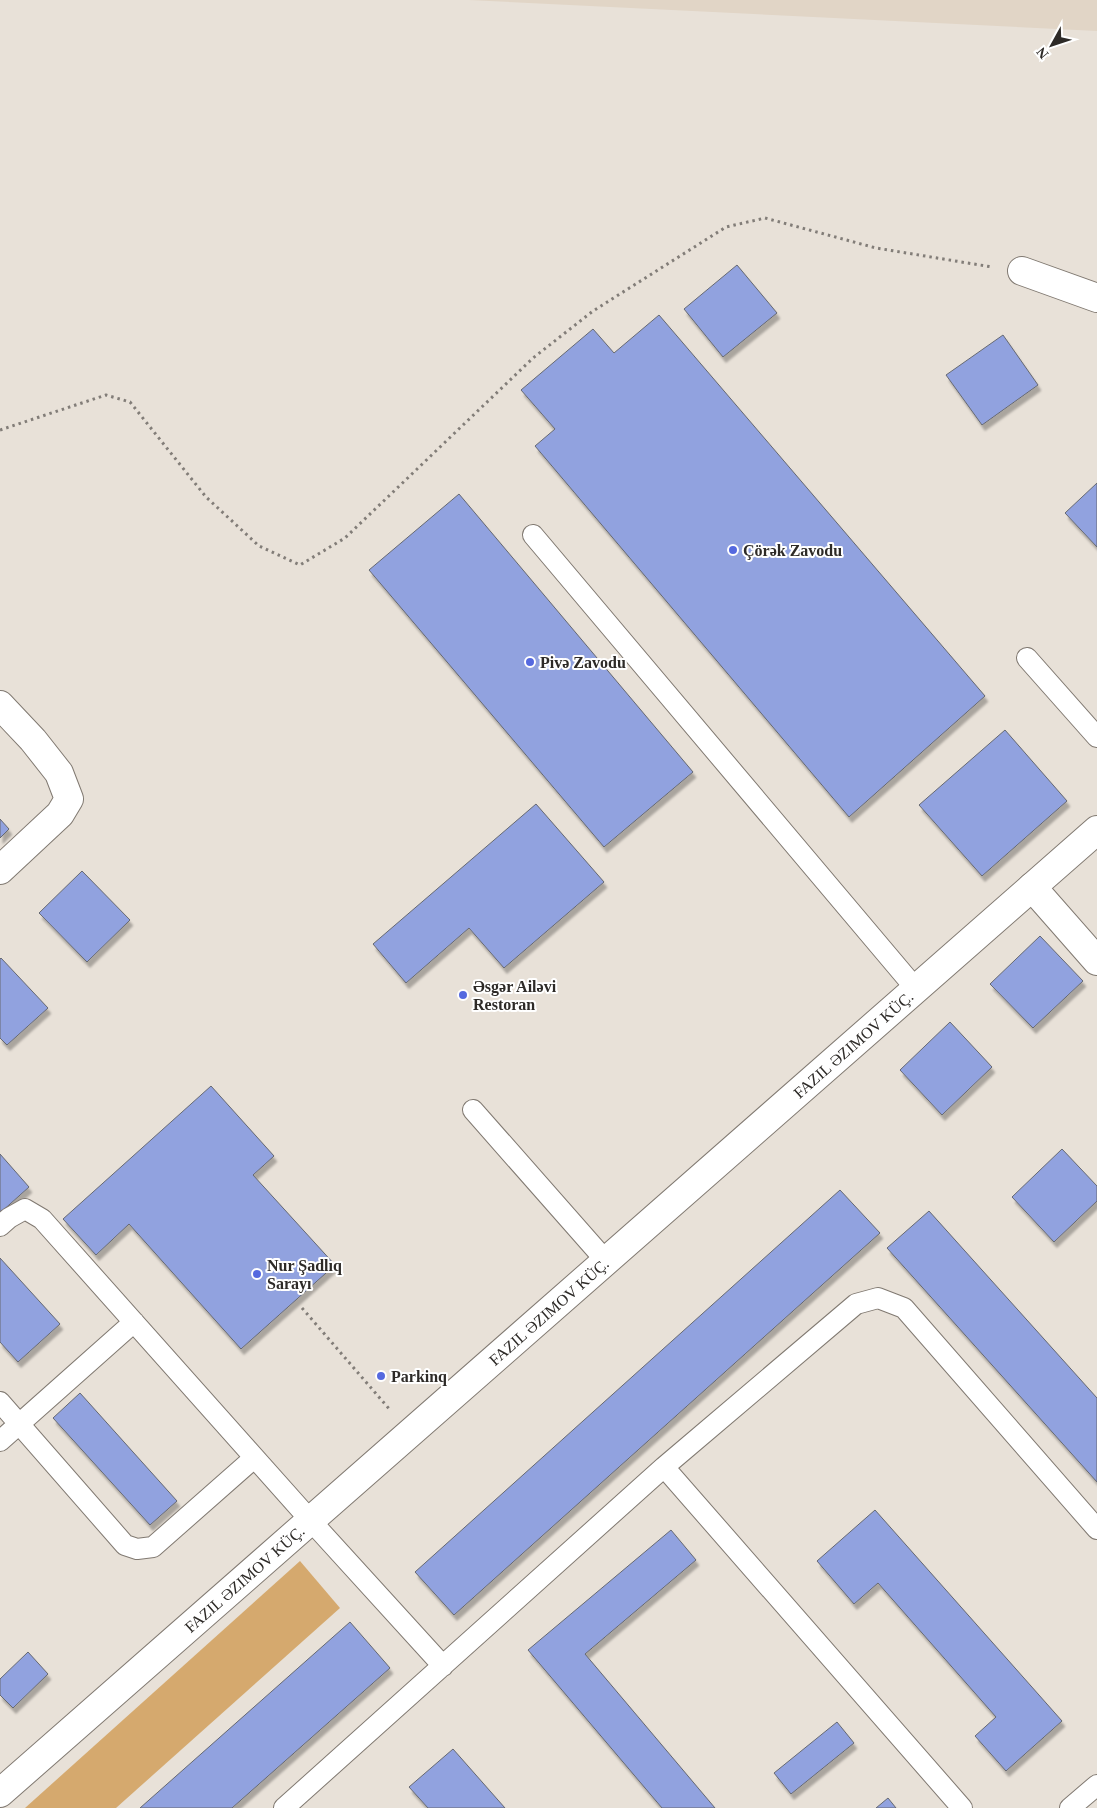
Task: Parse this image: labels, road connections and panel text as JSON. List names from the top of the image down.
{
  "streets": {
    "street": ["FAZIL ƏZIMOV KÜÇ."]
  },
  "places": [
    "Çörək Zavodu",
    "Pivə Zavodu",
    "Əsgər Ailəvi Restoran",
    "Nur Şadlıq Sarayı",
    "Parkinq"
  ],
  "north": "bottom left"
}
